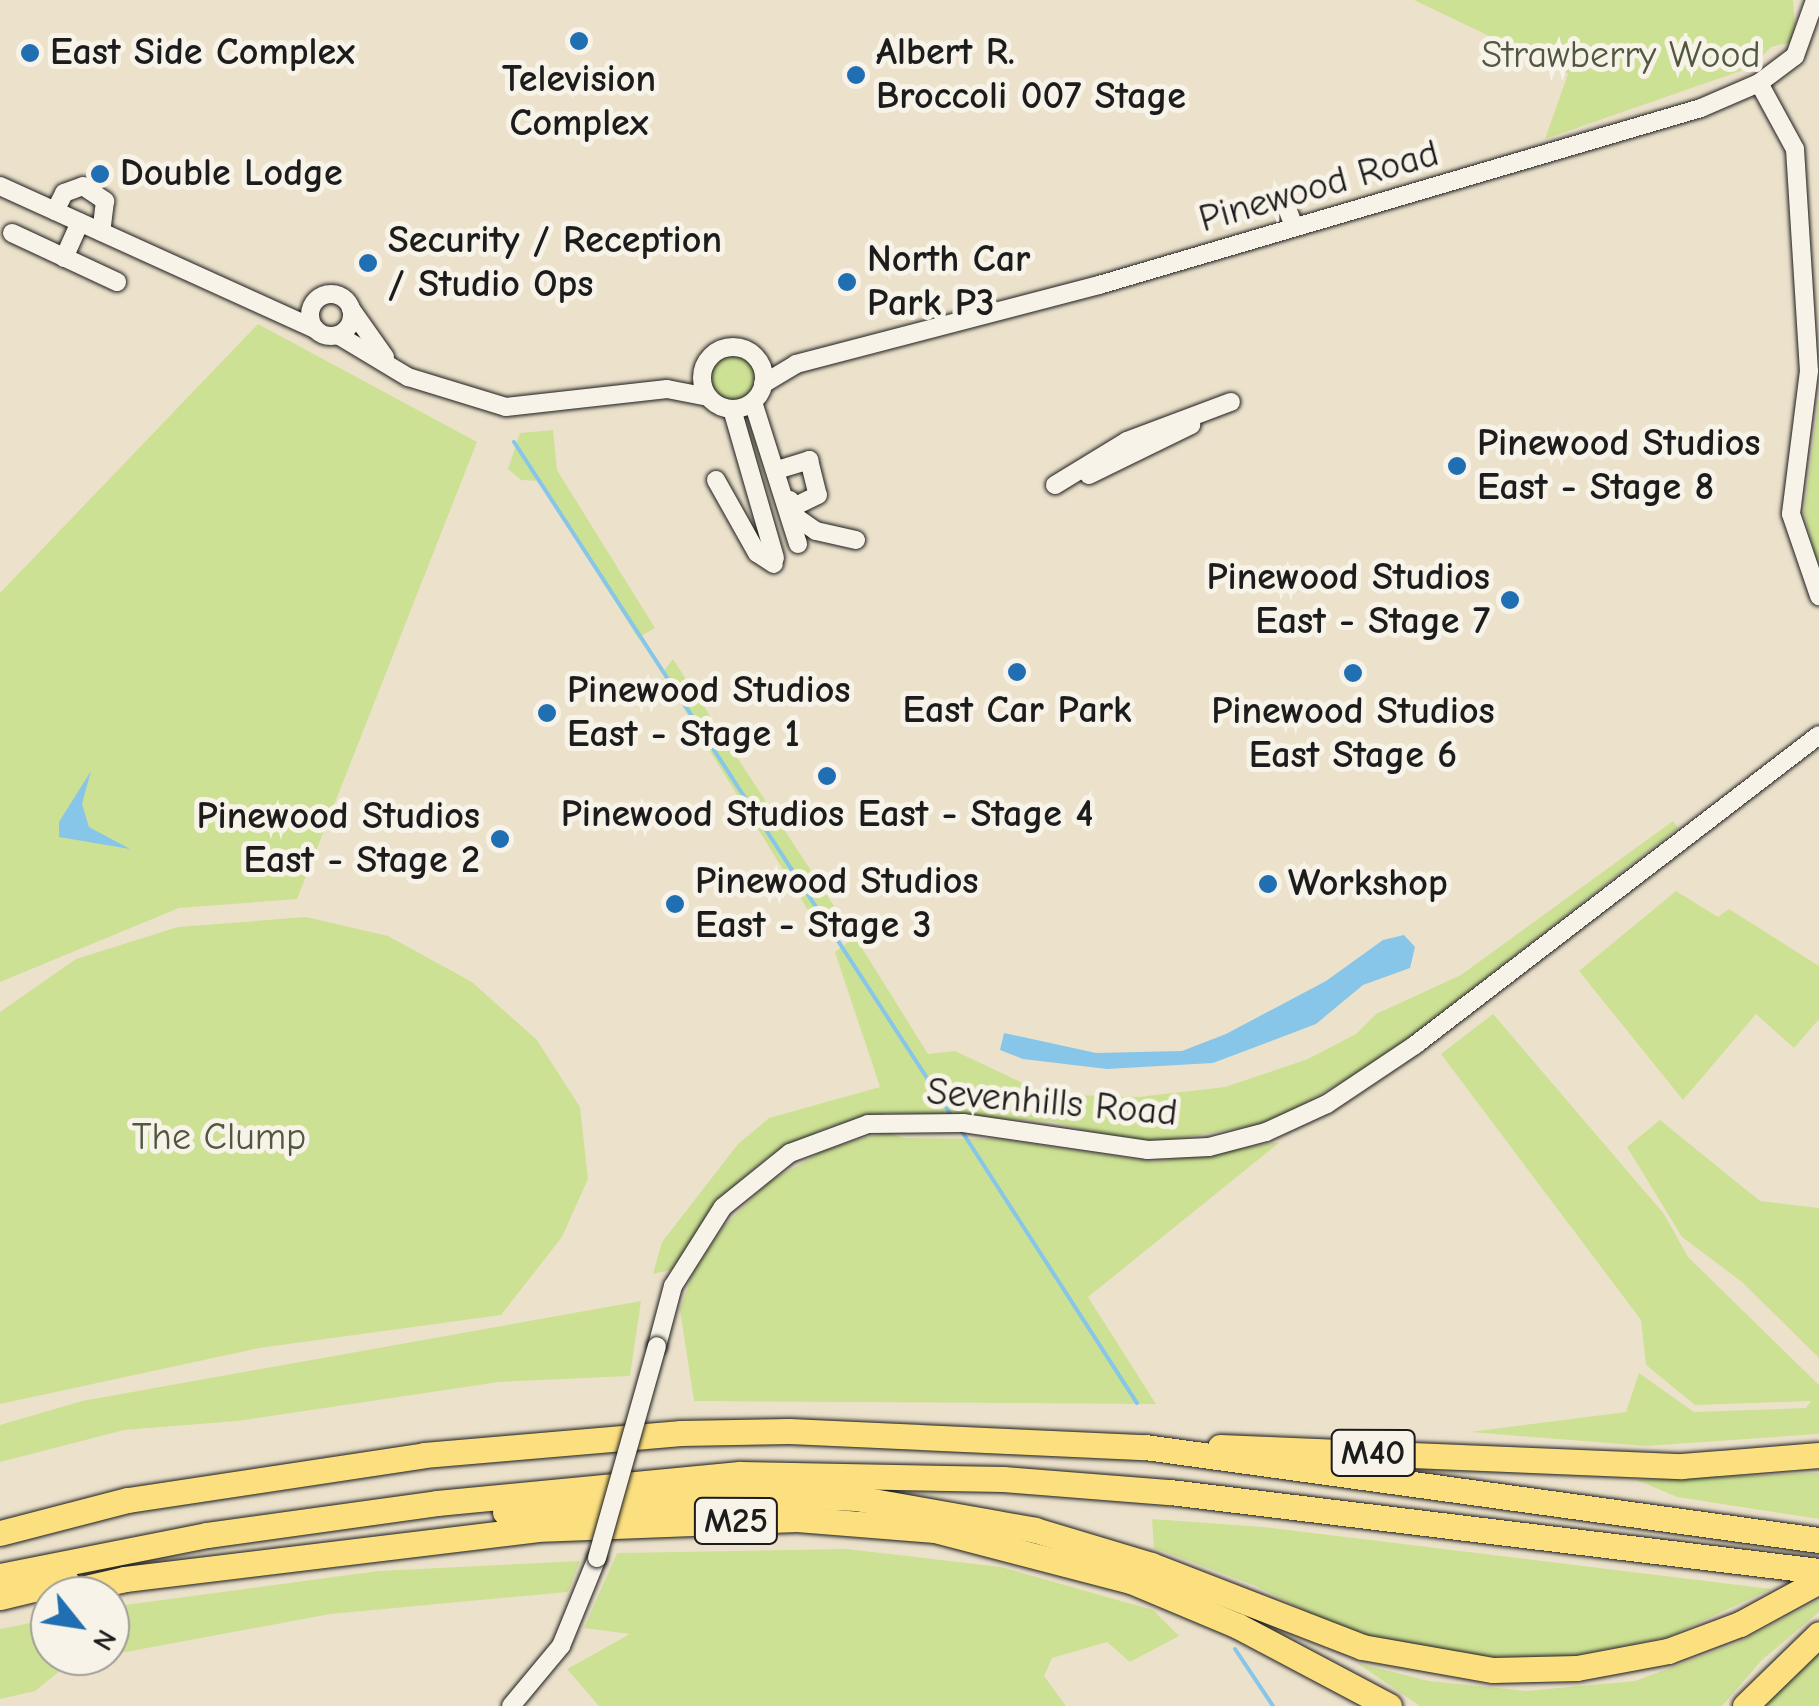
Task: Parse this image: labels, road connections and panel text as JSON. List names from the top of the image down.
{
  "streets": {
    "highway": ["M40", "M25"],
    "street": ["Pinewood Road", "Sevenhills Road"]
  },
  "parks": ["Strawberry Wood", "The Clump"],
  "places": [
    "Television Complex",
    "East Side Complex",
    "Albert R. Broccoli 007 Stage",
    "Double Lodge",
    "Security / Reception / Studio Ops",
    "North Car Park P3",
    "Pinewood Studios East - Stage 8",
    "Pinewood Studios East - Stage 7",
    "East Car Park",
    "Pinewood Studios East Stage 6",
    "Pinewood Studios East - Stage 1",
    "Pinewood Studios East - Stage 4",
    "Pinewood Studios East - Stage 2",
    "Workshop",
    "Pinewood Studios East - Stage 3"
  ],
  "north": "bottom right"
}
